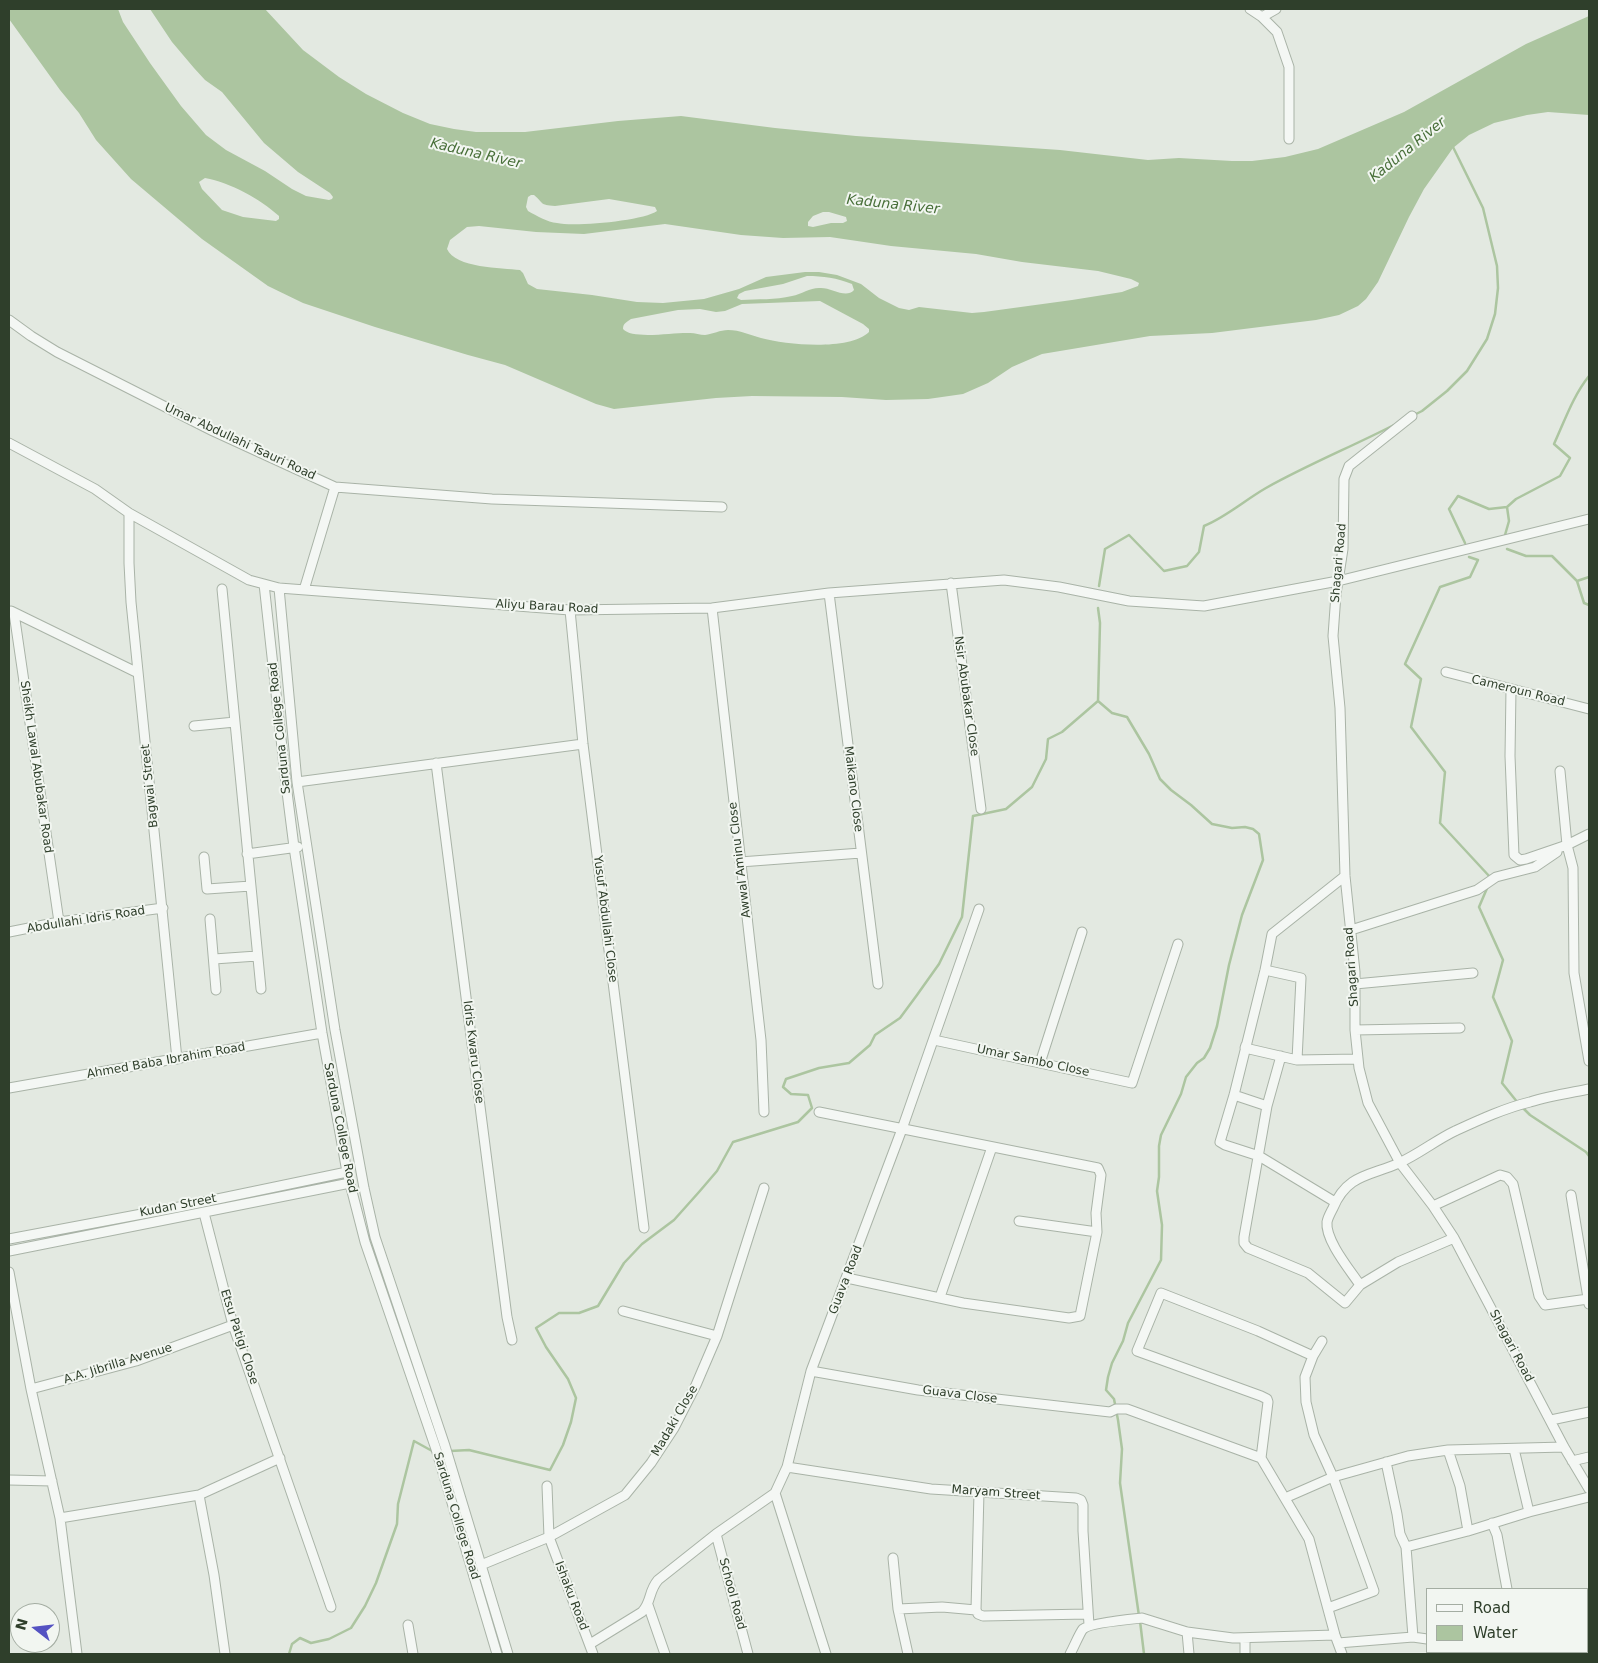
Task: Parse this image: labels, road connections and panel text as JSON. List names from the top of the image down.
{
  "streets": {
    "street": [
      "Umar Abdullahi Tsauri Road",
      "Shagari Road",
      "Aliyu Barau Road",
      "Cameroun Road",
      "Nsir Abubakar Close",
      "Sarduna College Road",
      "Sheikh Lawal Abubakar Road",
      "Bagwai Street",
      "Maikano Close",
      "Awwal Aminu Close",
      "Yusuf Abdullahi Close",
      "Abdullahi Idris Road",
      "Idris Kwaru Close",
      "Ahmed Baba Ibrahim Road",
      "Umar Sambo Close",
      "Kudan Street",
      "Guava Road",
      "Etsu Patigi Close",
      "A.A. Jibrilla Avenue",
      "Guava Close",
      "Madaki Close",
      "Maryam Street",
      "School Road",
      "Ishaku Road"
    ]
  },
  "crossings": [
    ["Shagari Road", "Aliyu Barau Road"],
    ["Aliyu Barau Road", "Nsir Abubakar Close"],
    ["Aliyu Barau Road", "Sarduna College Road"],
    ["Aliyu Barau Road", "Bagwai Street"],
    ["Aliyu Barau Road", "Maikano Close"],
    ["Aliyu Barau Road", "Awwal Aminu Close"],
    ["Aliyu Barau Road", "Yusuf Abdullahi Close"],
    ["Sarduna College Road", "Ahmed Baba Ibrahim Road"],
    ["Sarduna College Road", "Kudan Street"],
    ["Sarduna College Road", "Madaki Close"],
    ["Sheikh Lawal Abubakar Road", "Abdullahi Idris Road"],
    ["Bagwai Street", "Abdullahi Idris Road"],
    ["Bagwai Street", "Ahmed Baba Ibrahim Road"],
    ["Umar Sambo Close", "Guava Road"],
    ["Guava Road", "Guava Close"],
    ["Guava Road", "Maryam Street"],
    ["Etsu Patigi Close", "A.A. Jibrilla Avenue"],
    ["Madaki Close", "Ishaku Road"]
  ],
  "water": ["Kaduna River"],
  "legend": ["Road", "Water"],
  "north": "left"
}
